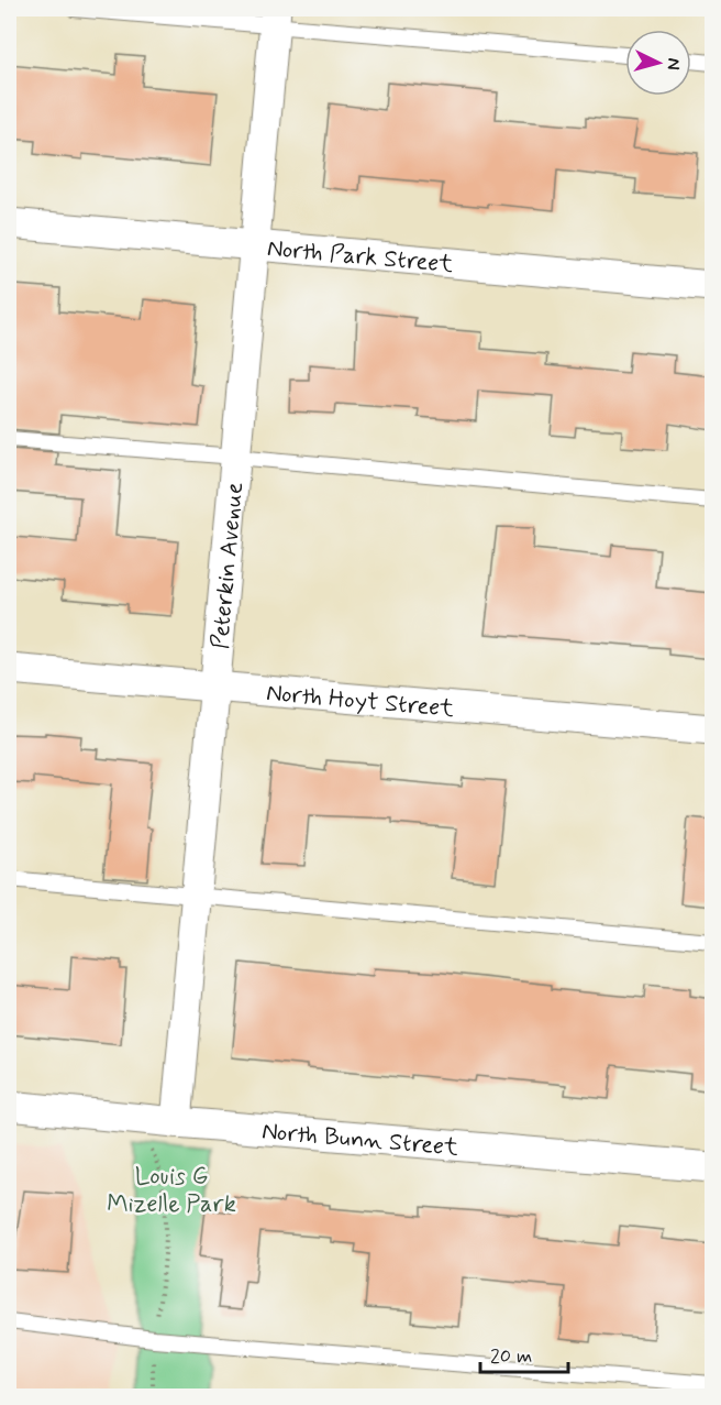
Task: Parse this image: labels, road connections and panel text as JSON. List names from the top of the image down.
{
  "streets": {
    "street": [
      "North Park Street",
      "Peterkin Avenue",
      "North Hoyt Street",
      "North Bunn Street"
    ]
  },
  "crossings": [
    ["North Park Street", "Peterkin Avenue"],
    ["Peterkin Avenue", "North Hoyt Street"],
    ["Peterkin Avenue", "North Bunn Street"]
  ],
  "parks": ["Louis G Mizelle Park"],
  "scale_bar": "20 m",
  "north": "right"
}
